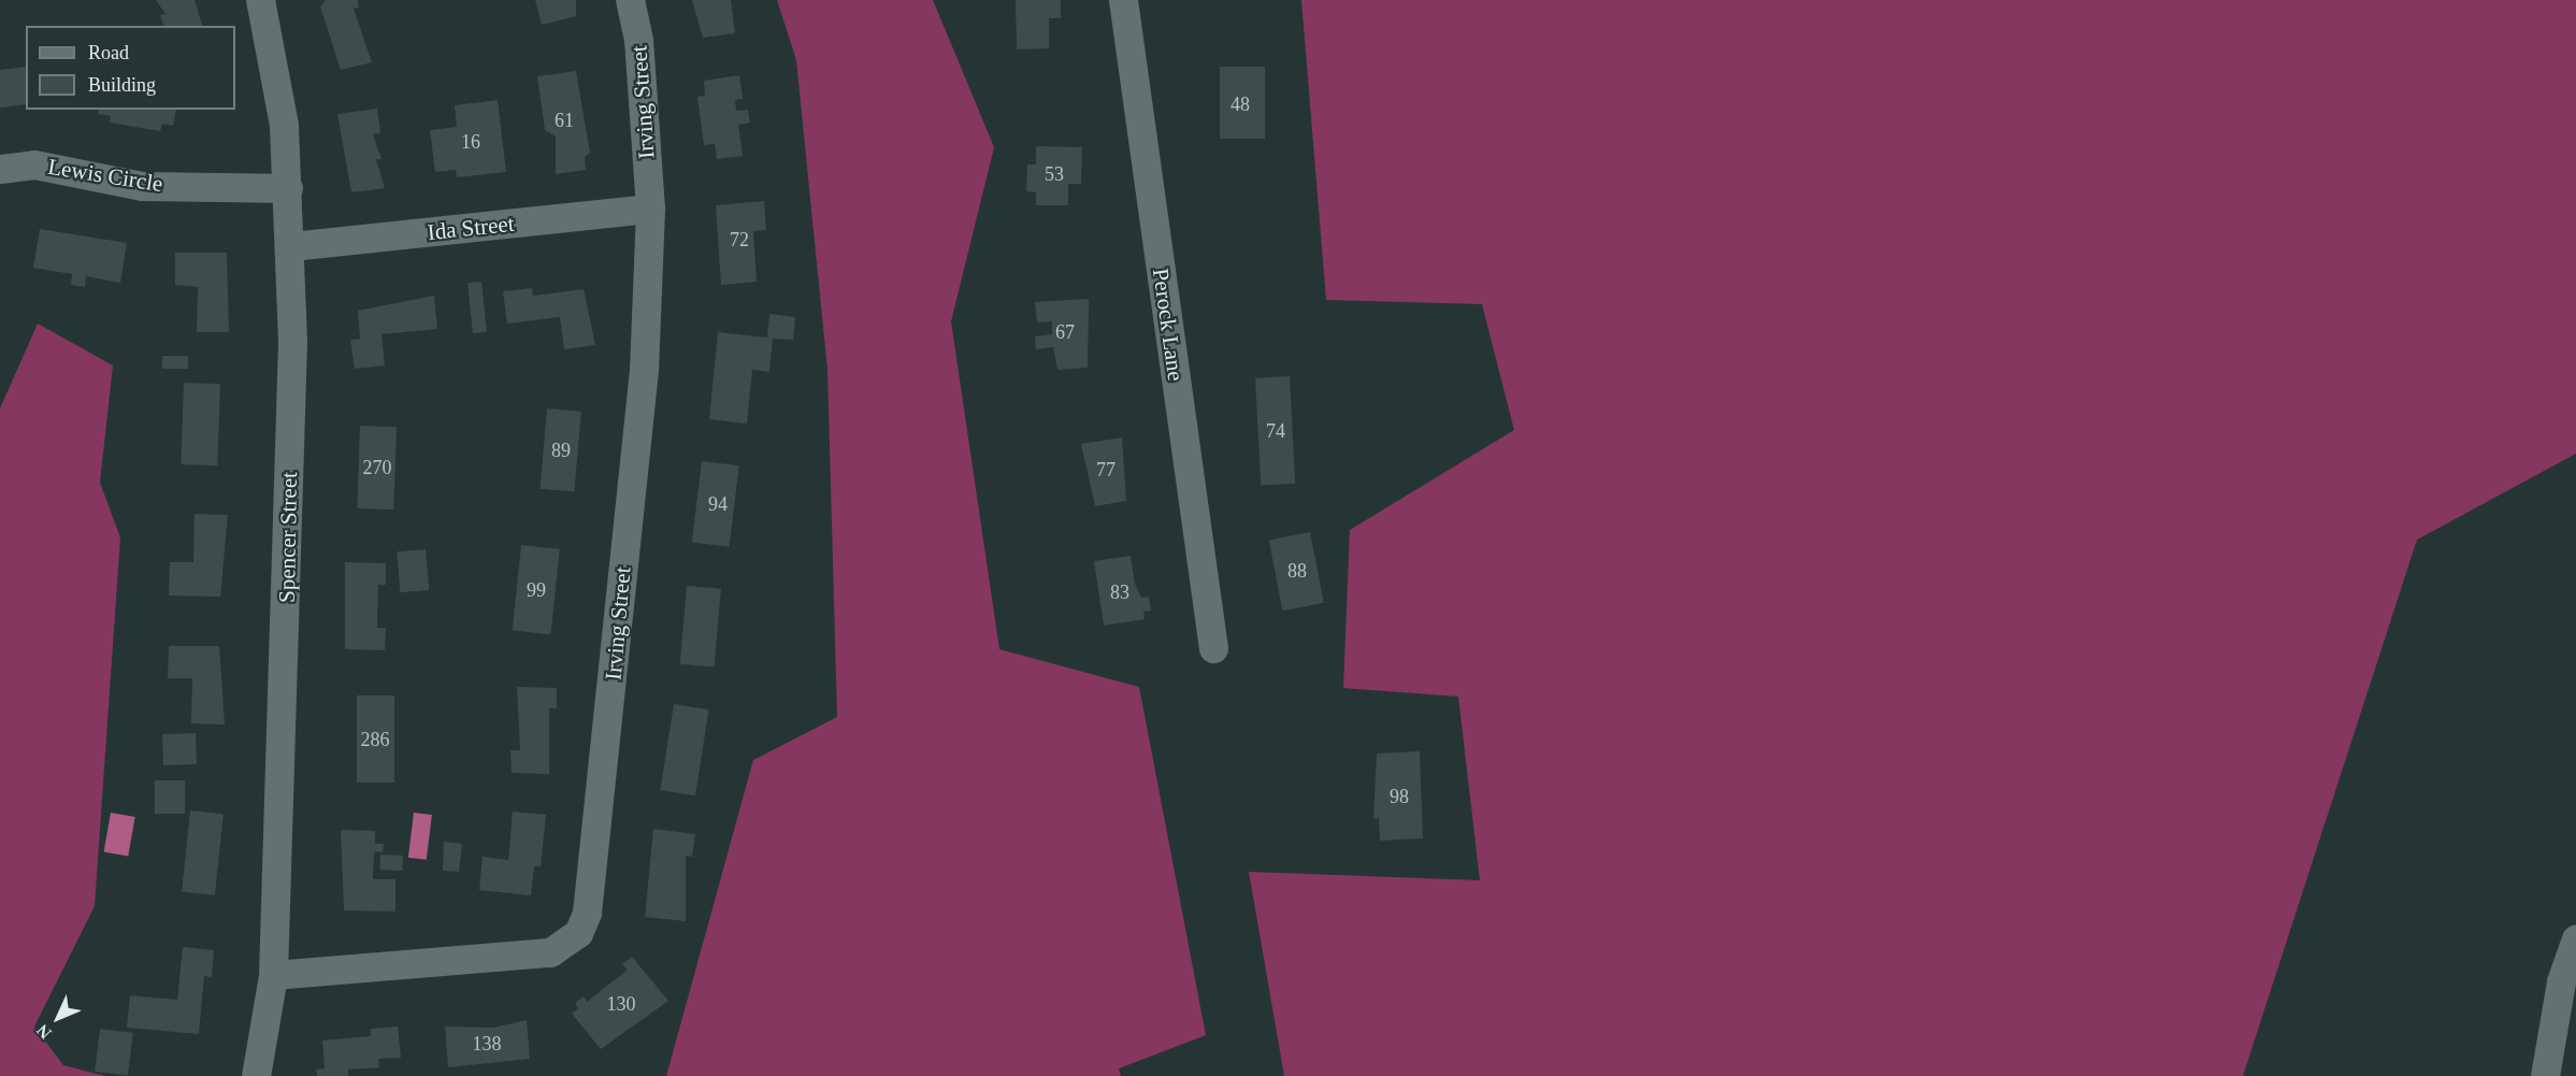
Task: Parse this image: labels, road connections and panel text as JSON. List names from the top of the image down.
{
  "streets": {
    "street": [
      "Irving Street",
      "Lewis Circle",
      "Ida Street",
      "Perock Lane",
      "Spencer Street"
    ]
  },
  "crossings": [
    ["Irving Street", "Ida Street"],
    ["Irving Street", "Spencer Street"],
    ["Lewis Circle", "Spencer Street"],
    ["Ida Street", "Spencer Street"]
  ],
  "house_numbers": [
    "48",
    "61",
    "16",
    "53",
    "72",
    "67",
    "74",
    "89",
    "270",
    "77",
    "94",
    "88",
    "99",
    "83",
    "286",
    "98",
    "130",
    "138"
  ],
  "legend": ["Road", "Building"],
  "north": "bottom left"
}
